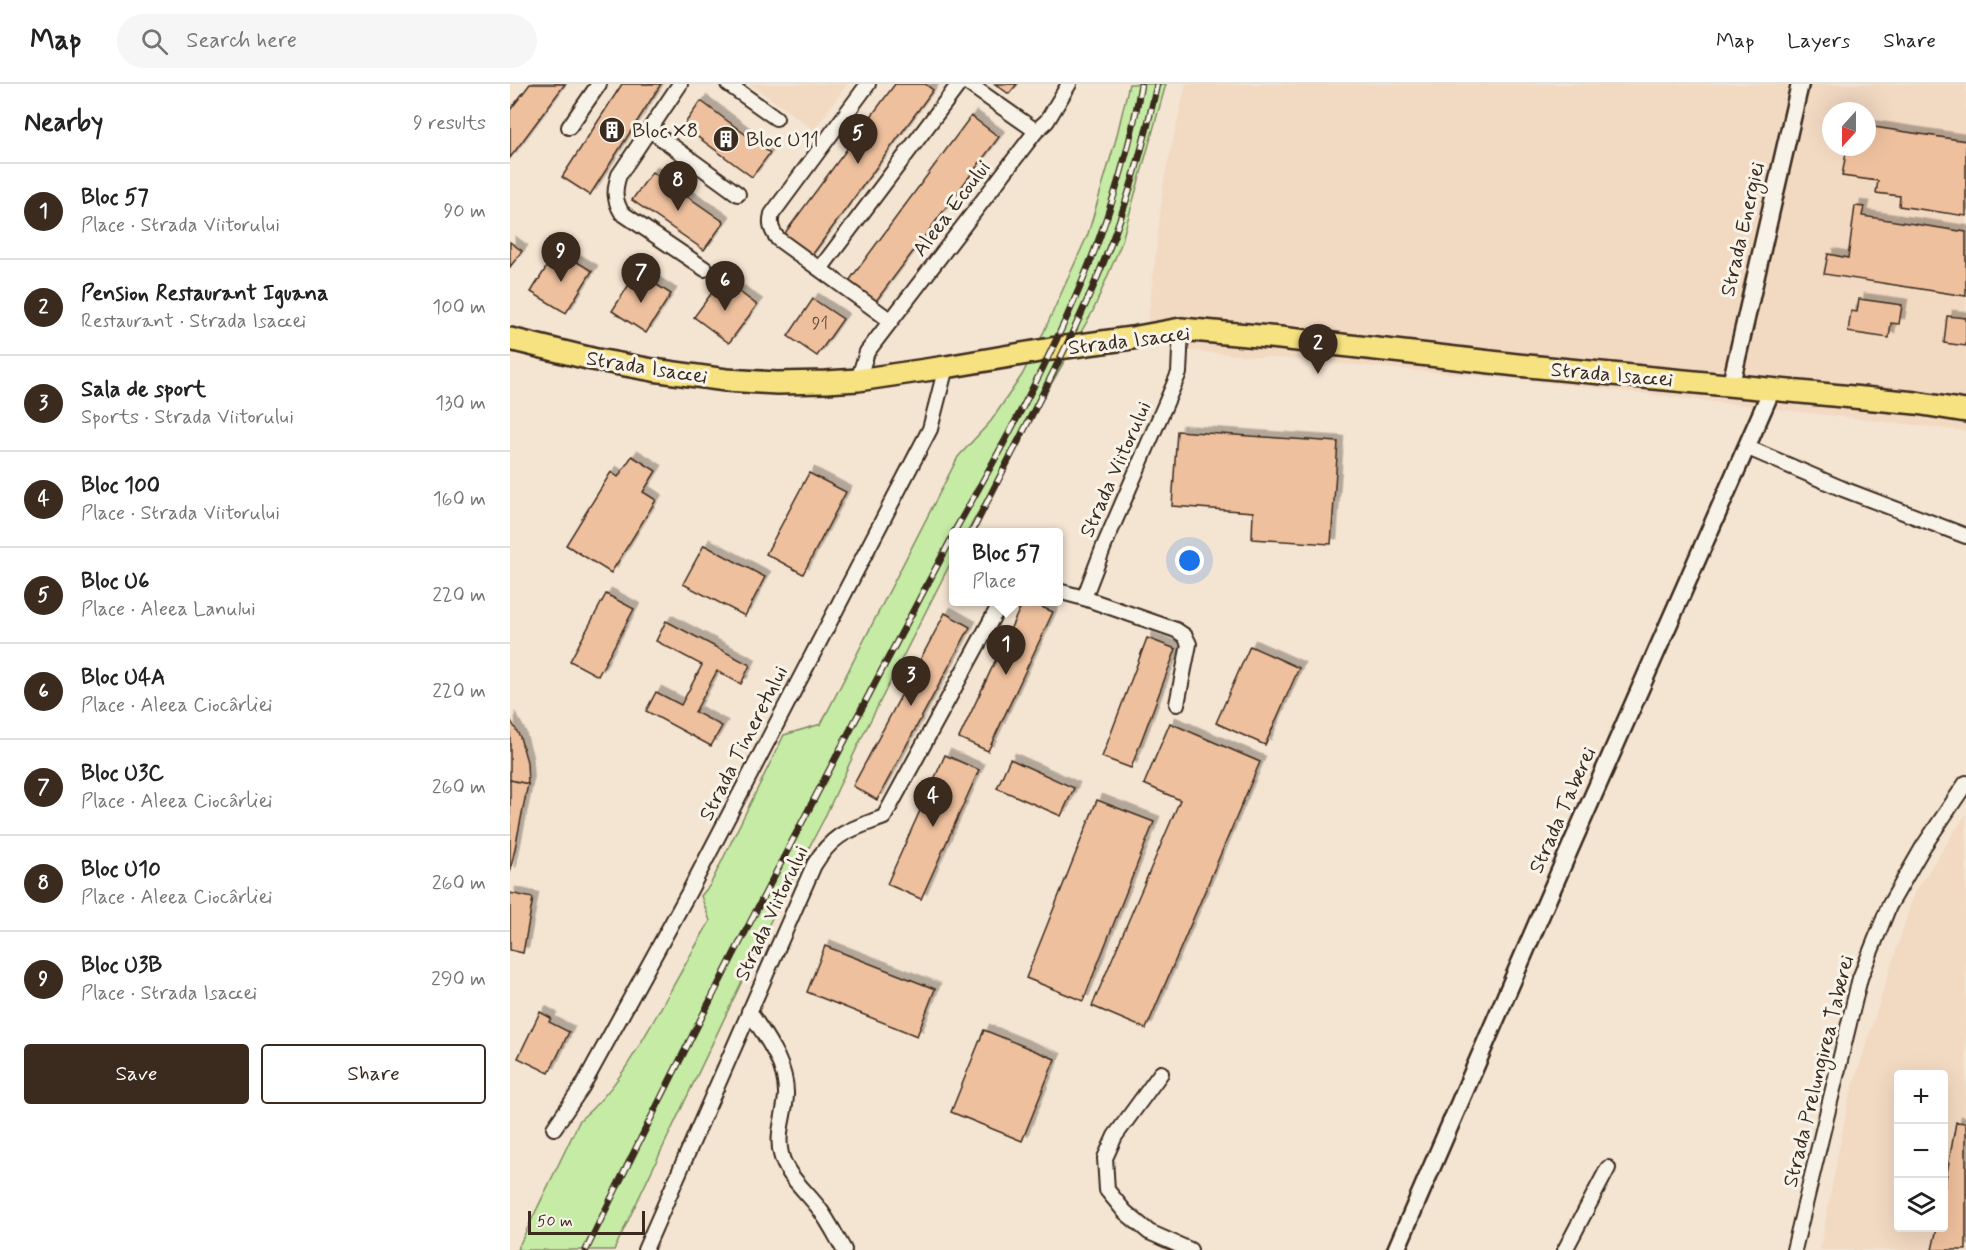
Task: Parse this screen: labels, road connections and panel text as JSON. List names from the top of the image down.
{
  "streets": {
    "main road": ["Strada Isaccei"],
    "street": [
      "Aleea Ecoului",
      "Strada Energiei",
      "Strada Viitorului",
      "Strada Tineretului",
      "Strada Taberei",
      "Strada Prelungirea Taberei"
    ]
  },
  "crossings": [
    ["Aleea Ecoului", "Strada Isaccei"],
    ["Strada Energiei", "Strada Isaccei"],
    ["Strada Isaccei", "Strada Viitorului"],
    ["Strada Isaccei", "Strada Tineretului"],
    ["Strada Isaccei", "Strada Taberei"]
  ],
  "places": {
    "building": ["Bloc X8", "Bloc U11"]
  },
  "house_numbers": ["91"],
  "scale_bar": "50 m",
  "north": "bottom",
  "page": {
    "header": "Map",
    "search": "Search here",
    "nav": ["Map", "Layers", "Share"],
    "heading": ["Nearby", "9 results"],
    "pins": [
      "5",
      "8",
      "9",
      "7",
      "6",
      "2",
      "1",
      "3",
      "4"
    ],
    "list": [
      {
        "mark": "1",
        "name": "Bloc 57",
        "note": "Place · Strada Viitorului",
        "value": "90 m"
      },
      {
        "mark": "2",
        "name": "Pension Restaurant Iguana",
        "note": "Restaurant · Strada Isaccei",
        "value": "100 m"
      },
      {
        "mark": "3",
        "name": "Sala de sport",
        "note": "Sports · Strada Viitorului",
        "value": "130 m"
      },
      {
        "mark": "4",
        "name": "Bloc 100",
        "note": "Place · Strada Viitorului",
        "value": "160 m"
      },
      {
        "mark": "5",
        "name": "Bloc U6",
        "note": "Place · Aleea Lanului",
        "value": "220 m"
      },
      {
        "mark": "6",
        "name": "Bloc U4A",
        "note": "Place · Aleea Ciocârliei",
        "value": "220 m"
      },
      {
        "mark": "7",
        "name": "Bloc U3C",
        "note": "Place · Aleea Ciocârliei",
        "value": "260 m"
      },
      {
        "mark": "8",
        "name": "Bloc U10",
        "note": "Place · Aleea Ciocârliei",
        "value": "260 m"
      },
      {
        "mark": "9",
        "name": "Bloc U3B",
        "note": "Place · Strada Isaccei",
        "value": "290 m"
      }
    ],
    "popup": ["Bloc 57", "Place"],
    "buttons": ["Save", "Share"],
    "map_buttons": ["+", "−"],
    "scale": "50 m"
  }
}
